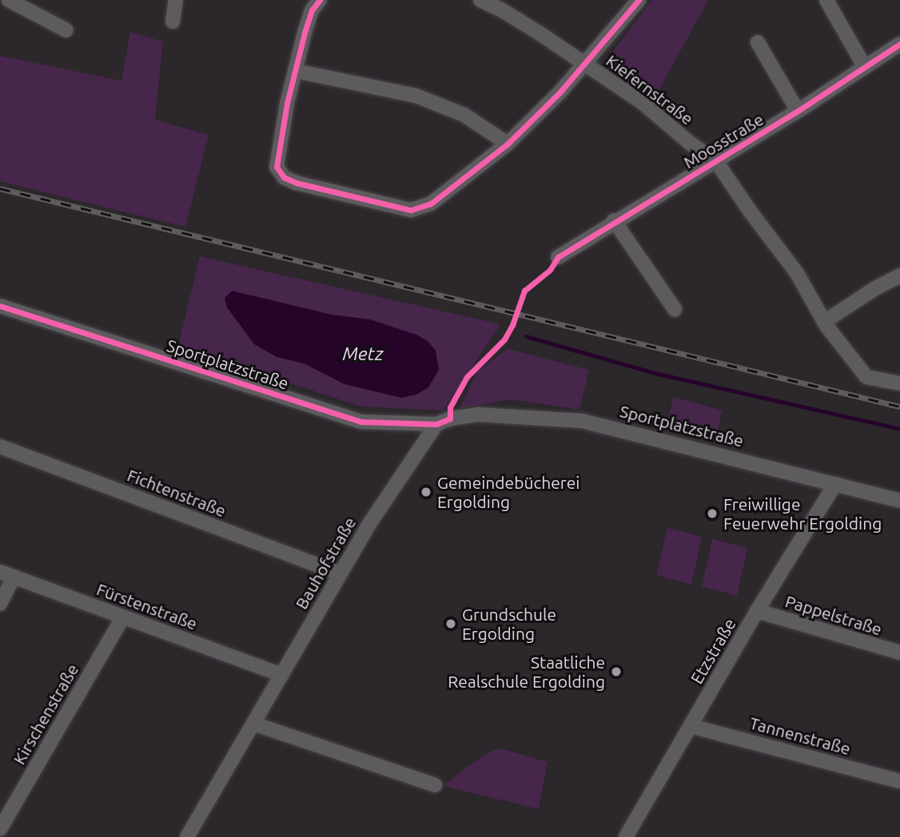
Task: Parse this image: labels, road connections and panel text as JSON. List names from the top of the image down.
{
  "streets": {
    "street": [
      "Kiefernstraße",
      "Moosstraße",
      "Sportplatzstraße",
      "Fichtenstraße",
      "Bauhofstraße",
      "Fürstenstraße",
      "Pappelstraße",
      "Etzstraße",
      "Kirschenstraße",
      "Tannenstraße"
    ]
  },
  "crossings": [
    ["Kiefernstraße", "Moosstraße"],
    ["Sportplatzstraße", "Bauhofstraße"],
    ["Sportplatzstraße", "Etzstraße"],
    ["Fichtenstraße", "Bauhofstraße"],
    ["Bauhofstraße", "Fürstenstraße"],
    ["Fürstenstraße", "Kirschenstraße"],
    ["Pappelstraße", "Etzstraße"],
    ["Etzstraße", "Tannenstraße"]
  ],
  "water": ["Metz"],
  "places": [
    "Gemeindebücherei Ergolding",
    "Freiwillige Feuerwehr Ergolding",
    "Grundschule Ergolding",
    "Staatliche Realschule Ergolding"
  ]
}
